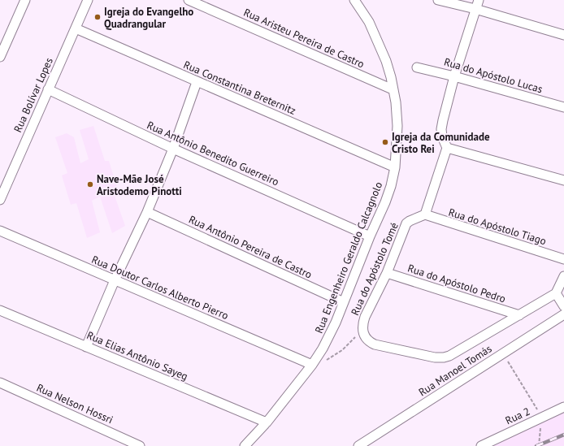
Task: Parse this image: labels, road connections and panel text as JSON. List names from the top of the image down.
{
  "streets": {
    "street": [
      "Rua Aristeu Pereira de Castro",
      "Rua do Apóstolo Lucas",
      "Rua Constantina Breternitz",
      "Rua Bolívar Lopes",
      "Rua Antônio Benedito Guerreiro",
      "Rua do Apóstolo Tiago",
      "Rua Antônio Pereira de Castro",
      "Rua Engenheiro Geraldo Calcagnolo",
      "Rua do Apóstolo Tomé",
      "Rua do Apóstolo Pedro",
      "Rua Doutor Carlos Alberto Pierro",
      "Rua Elias Antônio Sayeg",
      "Rua Manoel Tomás",
      "Rua Nelson Hossri",
      "Rua 2"
    ]
  },
  "crossings": [
    ["Rua Aristeu Pereira de Castro", "Rua Engenheiro Geraldo Calcagnolo"],
    ["Rua Constantina Breternitz", "Rua Bolívar Lopes"],
    ["Rua Constantina Breternitz", "Rua Engenheiro Geraldo Calcagnolo"],
    ["Rua Bolívar Lopes", "Rua Antônio Benedito Guerreiro"],
    ["Rua Antônio Benedito Guerreiro", "Rua Engenheiro Geraldo Calcagnolo"],
    ["Rua do Apóstolo Tiago", "Rua do Apóstolo Tomé"],
    ["Rua Antônio Pereira de Castro", "Rua Engenheiro Geraldo Calcagnolo"],
    ["Rua Engenheiro Geraldo Calcagnolo", "Rua Doutor Carlos Alberto Pierro"],
    ["Rua Engenheiro Geraldo Calcagnolo", "Rua Elias Antônio Sayeg"],
    ["Rua do Apóstolo Tomé", "Rua do Apóstolo Pedro"]
  ],
  "places": ["Igreja do Evangelho Quadrangular", "Igreja da Comunidade Cristo Rei", "Nave-Mãe José Aristodemo Pinotti"]
}
